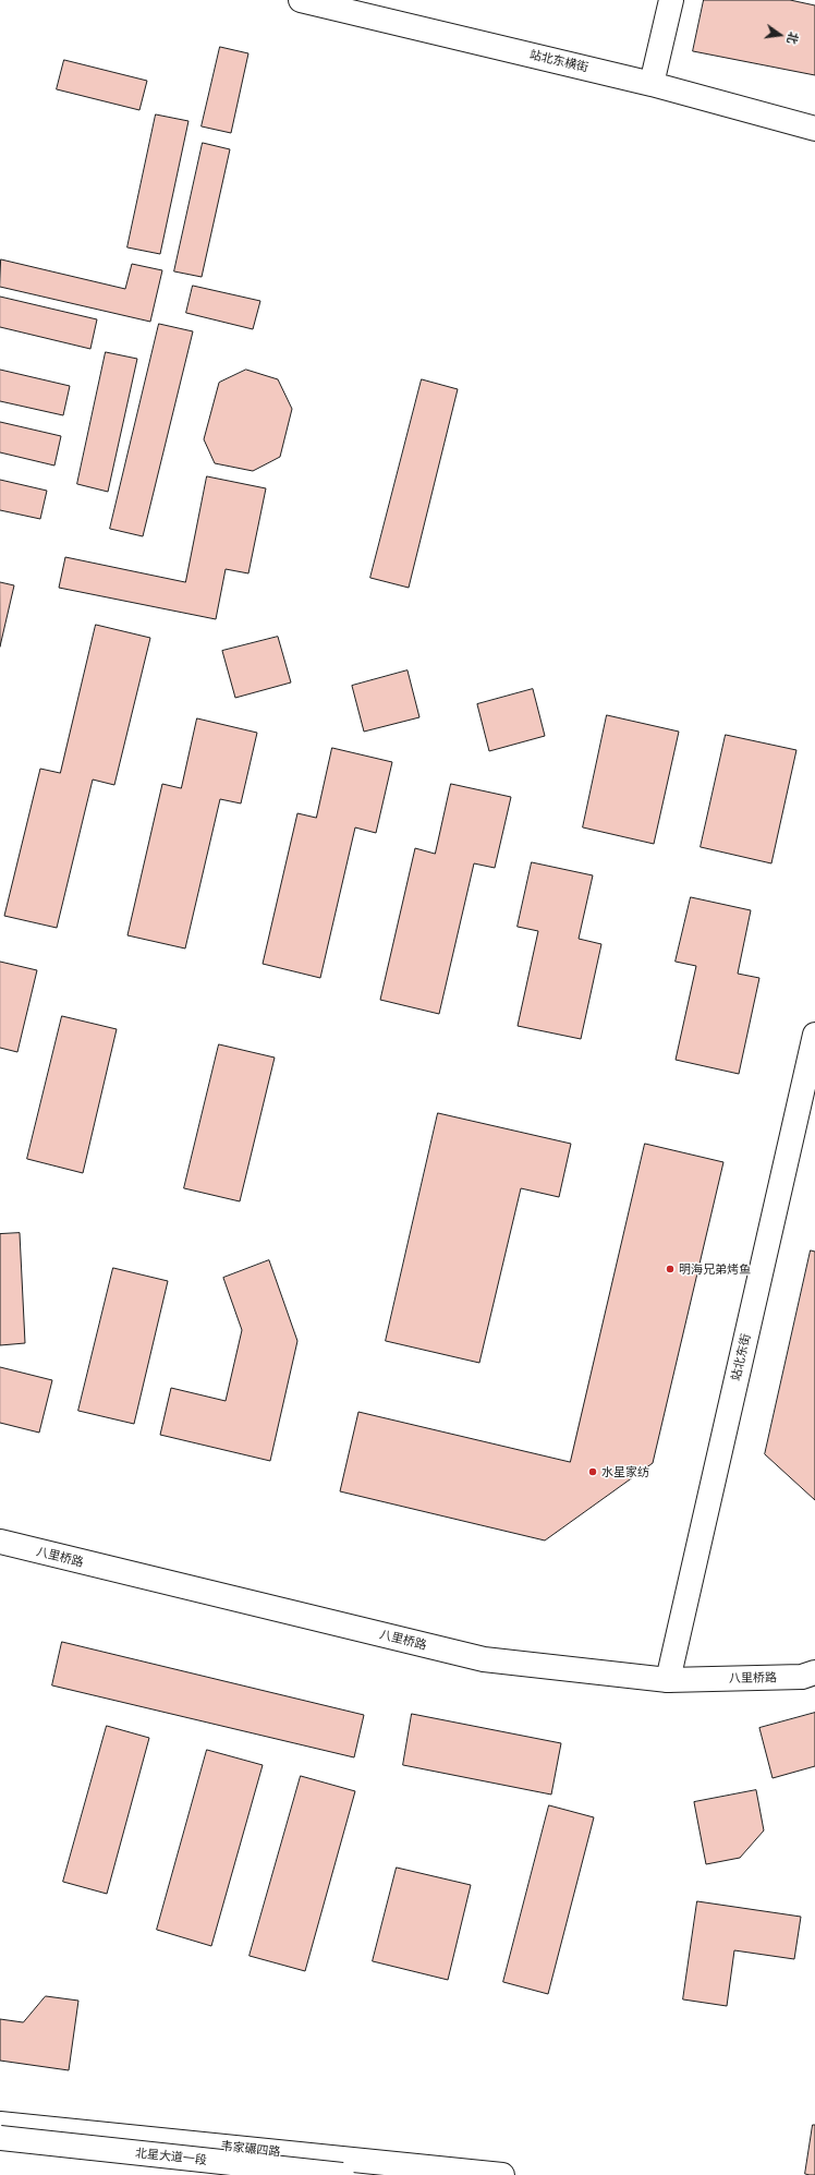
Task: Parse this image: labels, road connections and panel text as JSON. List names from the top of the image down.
{
  "streets": {
    "main road": [
      "站北东横街",
      "站北东街",
      "八里桥路",
      "韦家碾四路",
      "北星大道一段"
    ]
  },
  "crossings": [
    ["站北东街", "八里桥路"]
  ],
  "places": ["明海兄弟烤鱼", "水星家纺"],
  "north": "right"
}
